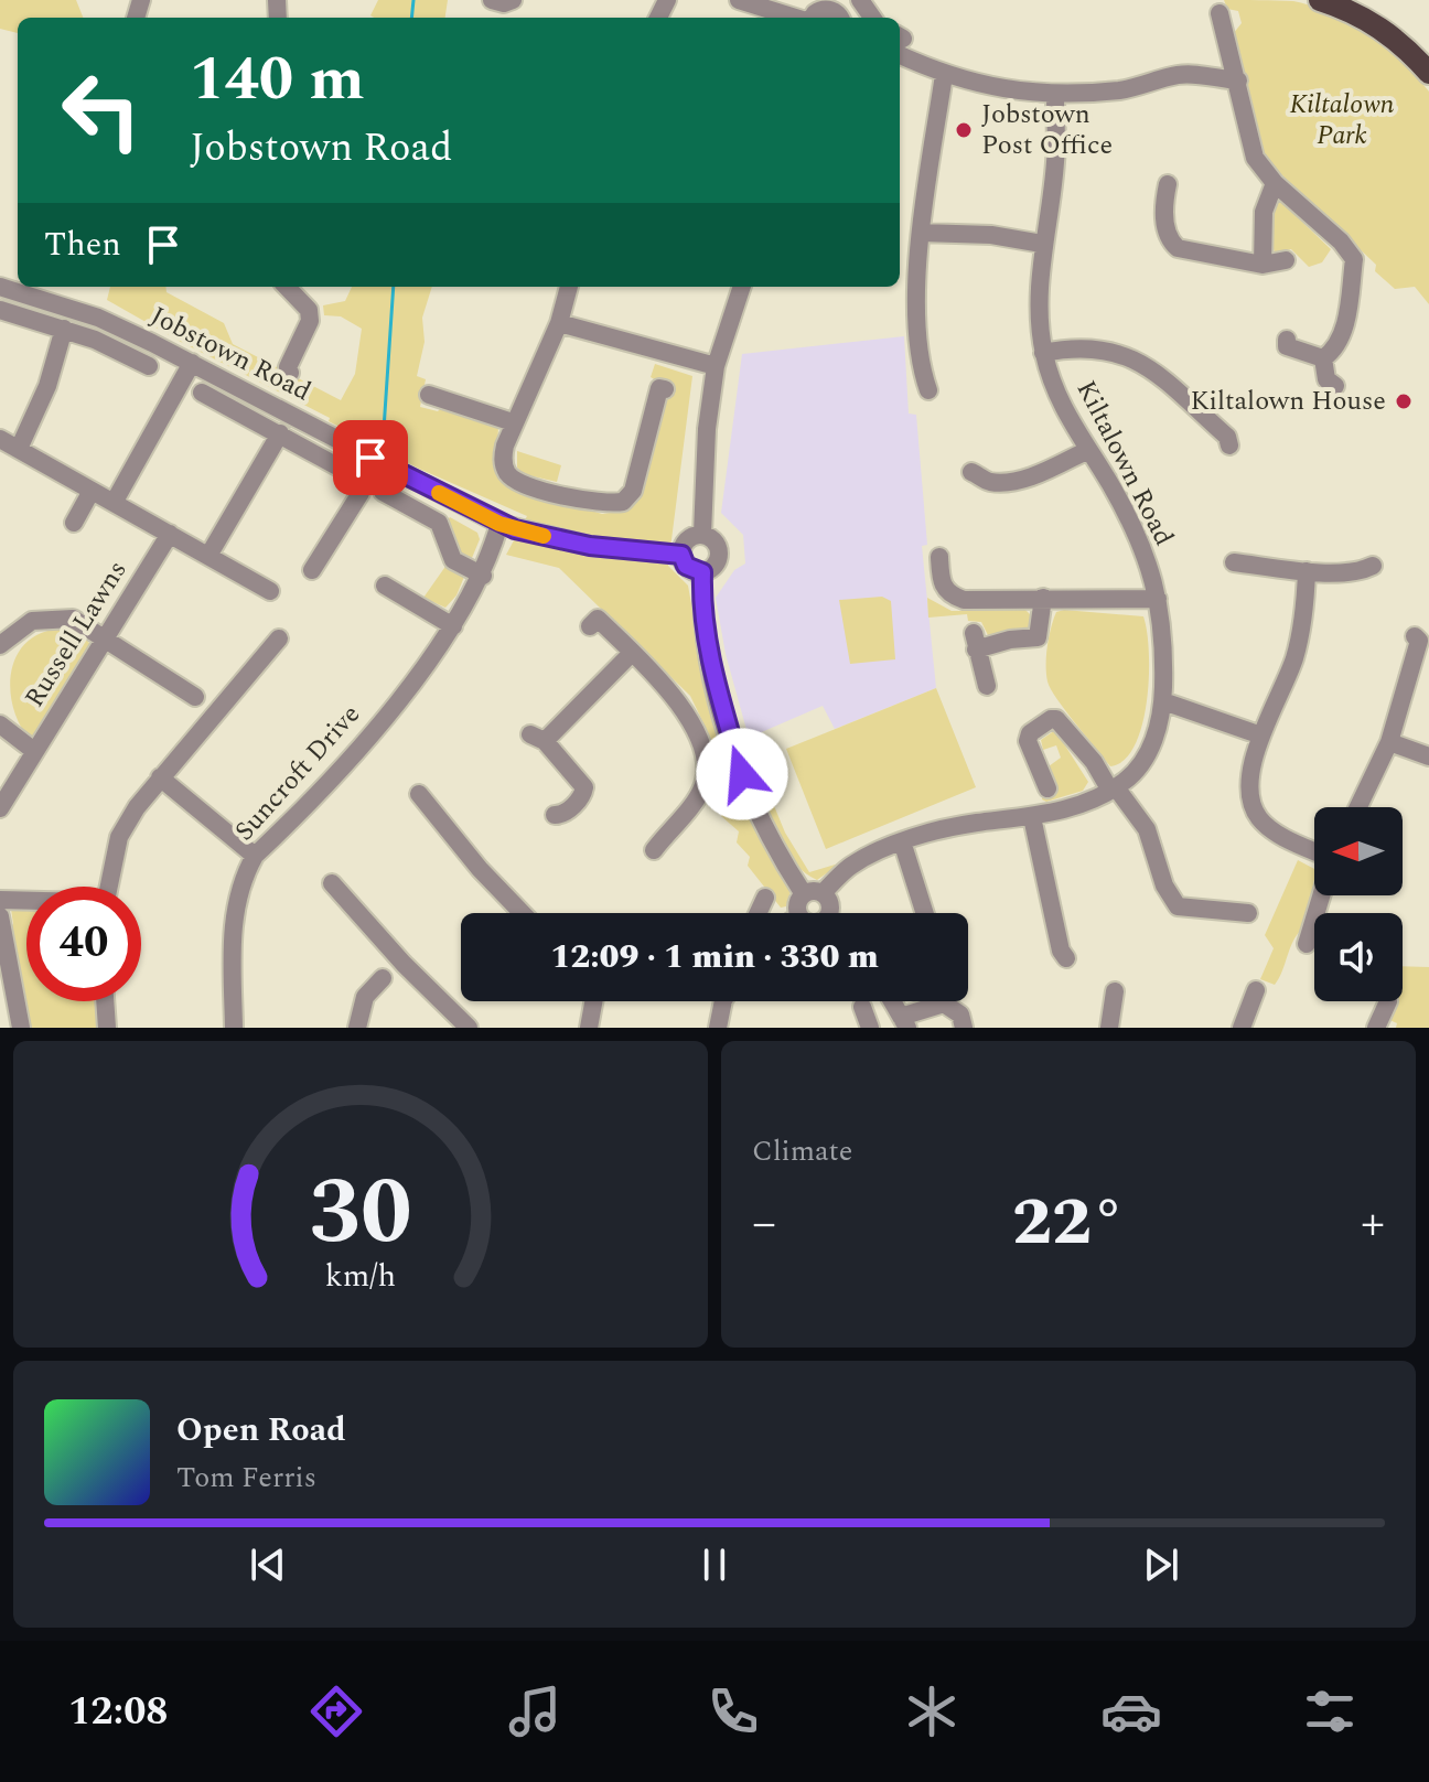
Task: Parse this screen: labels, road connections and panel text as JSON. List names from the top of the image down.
{
  "streets": {
    "street": [
      "Jobstown Road",
      "Kiltalown Road",
      "Russell Lawns",
      "Suncroft Drive"
    ]
  },
  "crossings": [
    ["Jobstown Road", "Suncroft Drive"]
  ],
  "parks": ["Kiltalown Park"],
  "places": ["Jobstown Post Office", "Kiltalown House"],
  "north": "left",
  "page": {
    "turn": ["140 m", "Jobstown Road"],
    "then": "Then",
    "limit": "40",
    "trip": "12:09 · 1 min · 330 m",
    "tile": "Climate",
    "heat": ["−", "22°", "+"],
    "song": ["Open Road", "Tom Ferris"],
    "tabs": "12:08",
    "gauge": ["30", "km/h"]
  }
}
